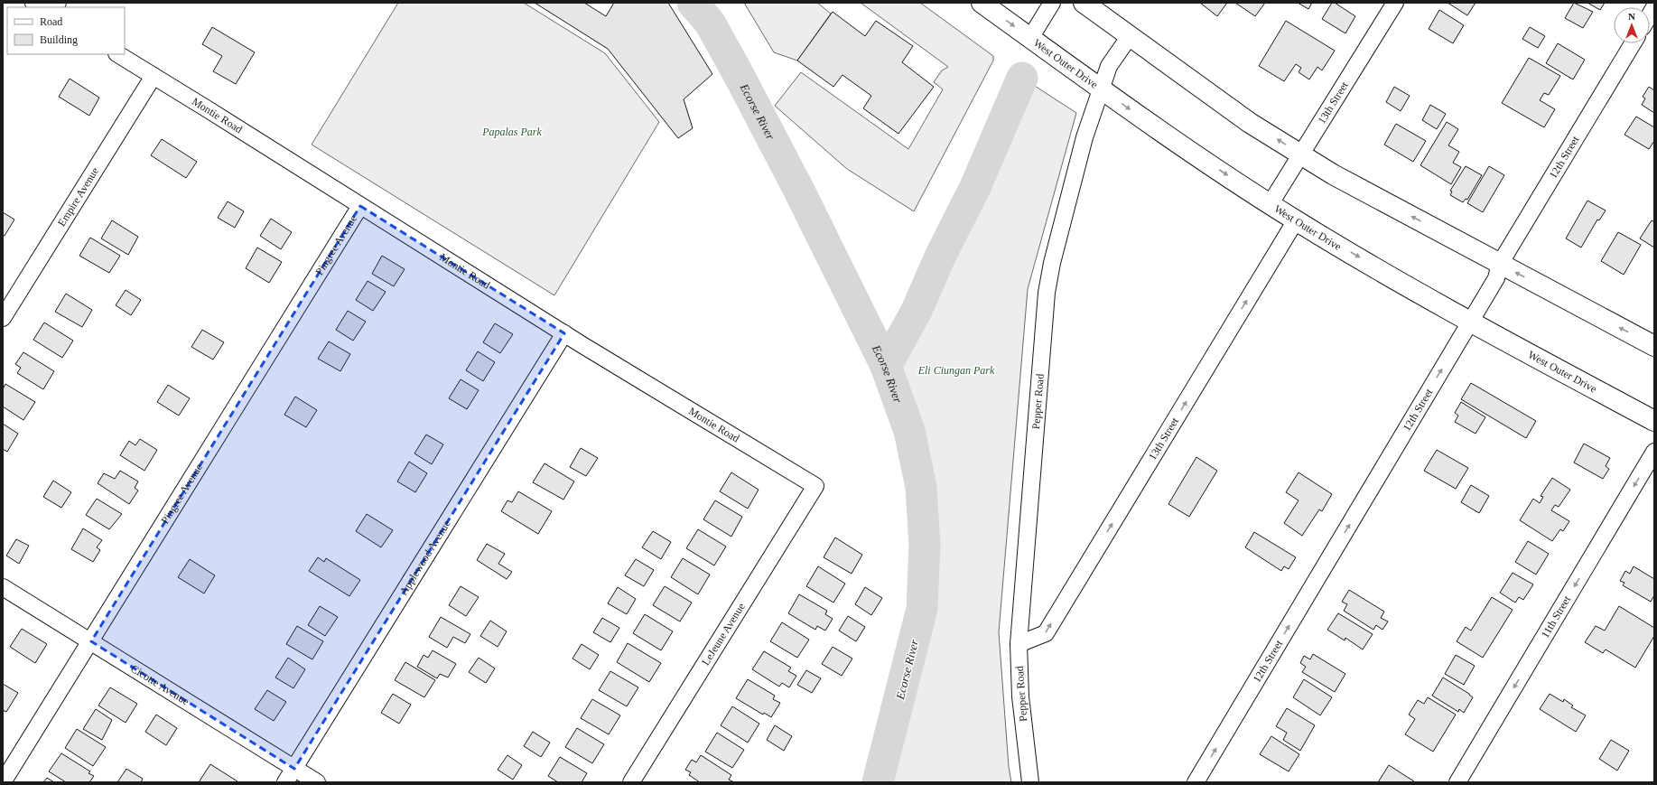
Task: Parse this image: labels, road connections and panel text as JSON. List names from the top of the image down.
{
  "streets": {
    "main road": ["West Outer Drive"],
    "street": [
      "13th Street",
      "Montie Road",
      "12th Street",
      "Empire Avenue",
      "Pingree Avenue",
      "Pepper Road",
      "Applewood Avenue",
      "11th Street",
      "LeJeune Avenue",
      "Cicotte Avenue"
    ]
  },
  "crossings": [
    ["West Outer Drive", "13th Street"],
    ["West Outer Drive", "12th Street"],
    ["West Outer Drive", "Pepper Road"],
    ["13th Street", "Pepper Road"],
    ["Montie Road", "Empire Avenue"],
    ["Montie Road", "Pingree Avenue"],
    ["Montie Road", "Applewood Avenue"],
    ["Montie Road", "LeJeune Avenue"],
    ["Pingree Avenue", "Cicotte Avenue"],
    ["Applewood Avenue", "Cicotte Avenue"]
  ],
  "one_way": ["13th Street", "12th Street", "11th Street"],
  "water": ["Ecorse River"],
  "parks": ["Papalas Park", "Eli Ciungan Park"],
  "legend": ["Road", "Building"],
  "north": "top"
}
